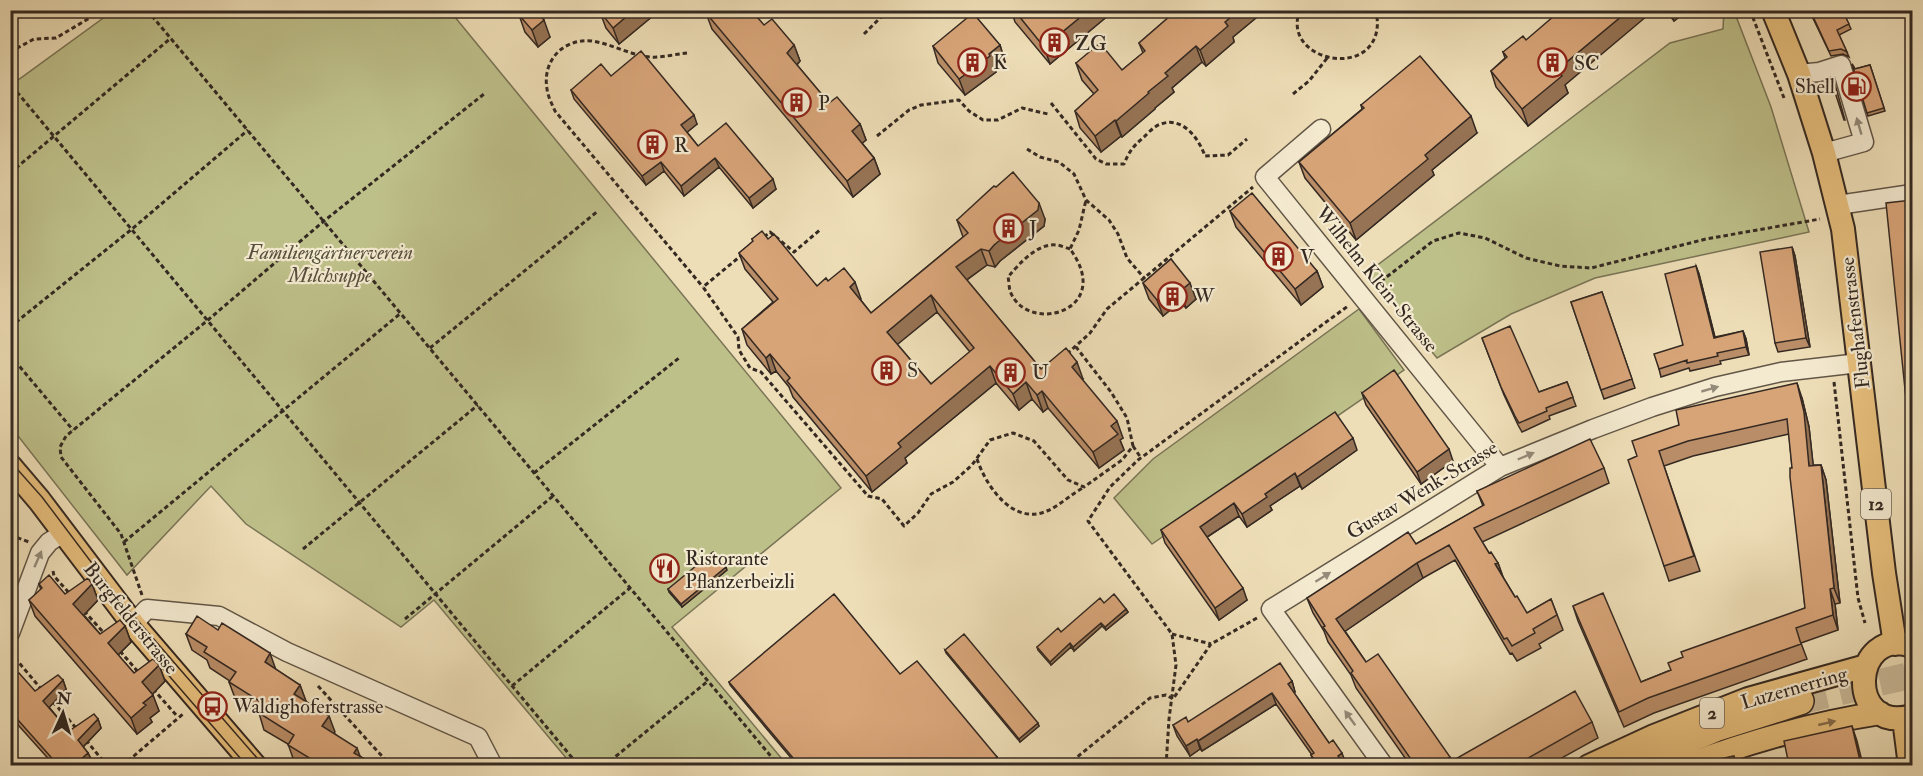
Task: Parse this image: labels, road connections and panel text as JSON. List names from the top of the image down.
{
  "streets": {
    "main road": [
      "Flughafenstrasse",
      "12",
      "Burgfelderstrasse",
      "Luzernerring",
      "2"
    ],
    "street": ["Wilhelm Klein-Strasse", "Gustav Wenk-Strasse"]
  },
  "crossings": [
    ["Wilhelm Klein-Strasse", "Gustav Wenk-Strasse"],
    ["Flughafenstrasse", "Gustav Wenk-Strasse"],
    ["Flughafenstrasse", "12"],
    ["12", "Luzernerring"]
  ],
  "one_way": ["Gustav Wenk-Strasse"],
  "parks": ["Familiengärtnerverein Milchsuppe"],
  "places": {
    "building": [
      "ZG",
      "K",
      "SC",
      "P",
      "R",
      "J",
      "V",
      "W",
      "S",
      "U"
    ],
    "fuel station": ["Shell"],
    "restaurant": ["Ristorante Pflanzerbeizli"],
    "bus stop": ["Waldighoferstrasse"]
  },
  "north": "top"
}
